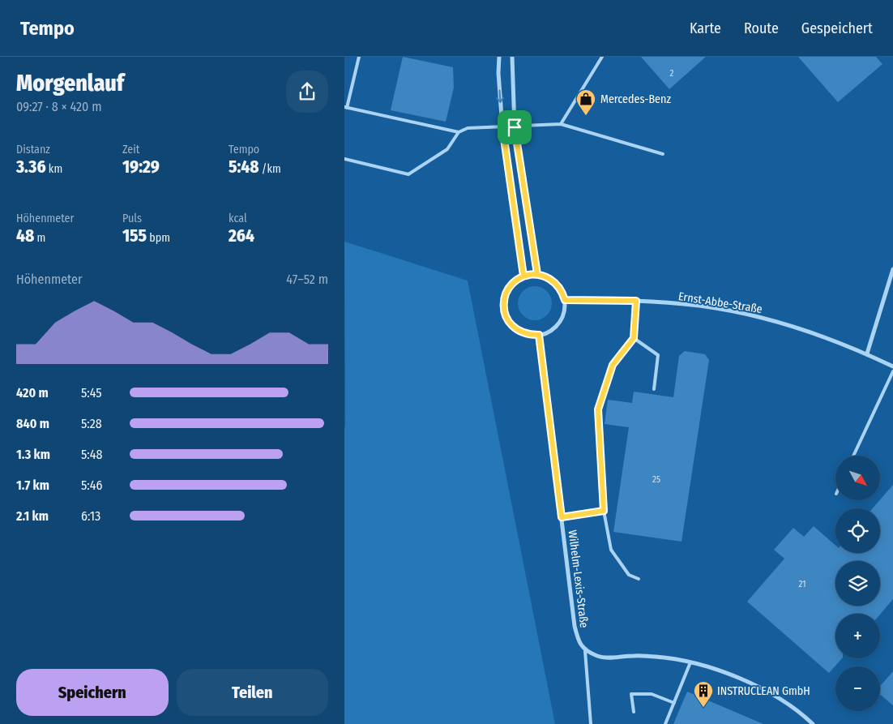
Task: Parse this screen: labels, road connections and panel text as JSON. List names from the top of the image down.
{
  "streets": {
    "street": ["Ernst-Abbe-Straße", "Wilhelm-Lexis-Straße"]
  },
  "crossings": [
    ["Ernst-Abbe-Straße", "Wilhelm-Lexis-Straße"]
  ],
  "places": {
    "shop": ["Mercedes-Benz"],
    "building": ["INSTRUCLEAN GmbH"]
  },
  "house_numbers": ["2", "25", "21"],
  "north": "bottom right",
  "page": {
    "header": "Tempo",
    "nav": ["Karte", "Route", "Gespeichert"],
    "heading": ["Morgenlauf", "09:27 · 8 × 420 m"],
    "stats": [
      ["Distanz", "3.36 km"],
      ["Zeit", "19:29"],
      ["Tempo", "5:48 /km"],
      ["Höhenmeter", "48 m"],
      ["Puls", "155 bpm"],
      ["kcal", "264"]
    ],
    "chart": ["Höhenmeter", "47–52 m"],
    "list": [
      {
        "name": "420 m",
        "note": "5:45"
      },
      {
        "name": "840 m",
        "note": "5:28"
      },
      {
        "name": "1.3 km",
        "note": "5:48"
      },
      {
        "name": "1.7 km",
        "note": "5:46"
      },
      {
        "name": "2.1 km",
        "note": "6:13"
      }
    ],
    "map_buttons": ["+", "−"],
    "buttons": ["Speichern", "Teilen"]
  }
}
